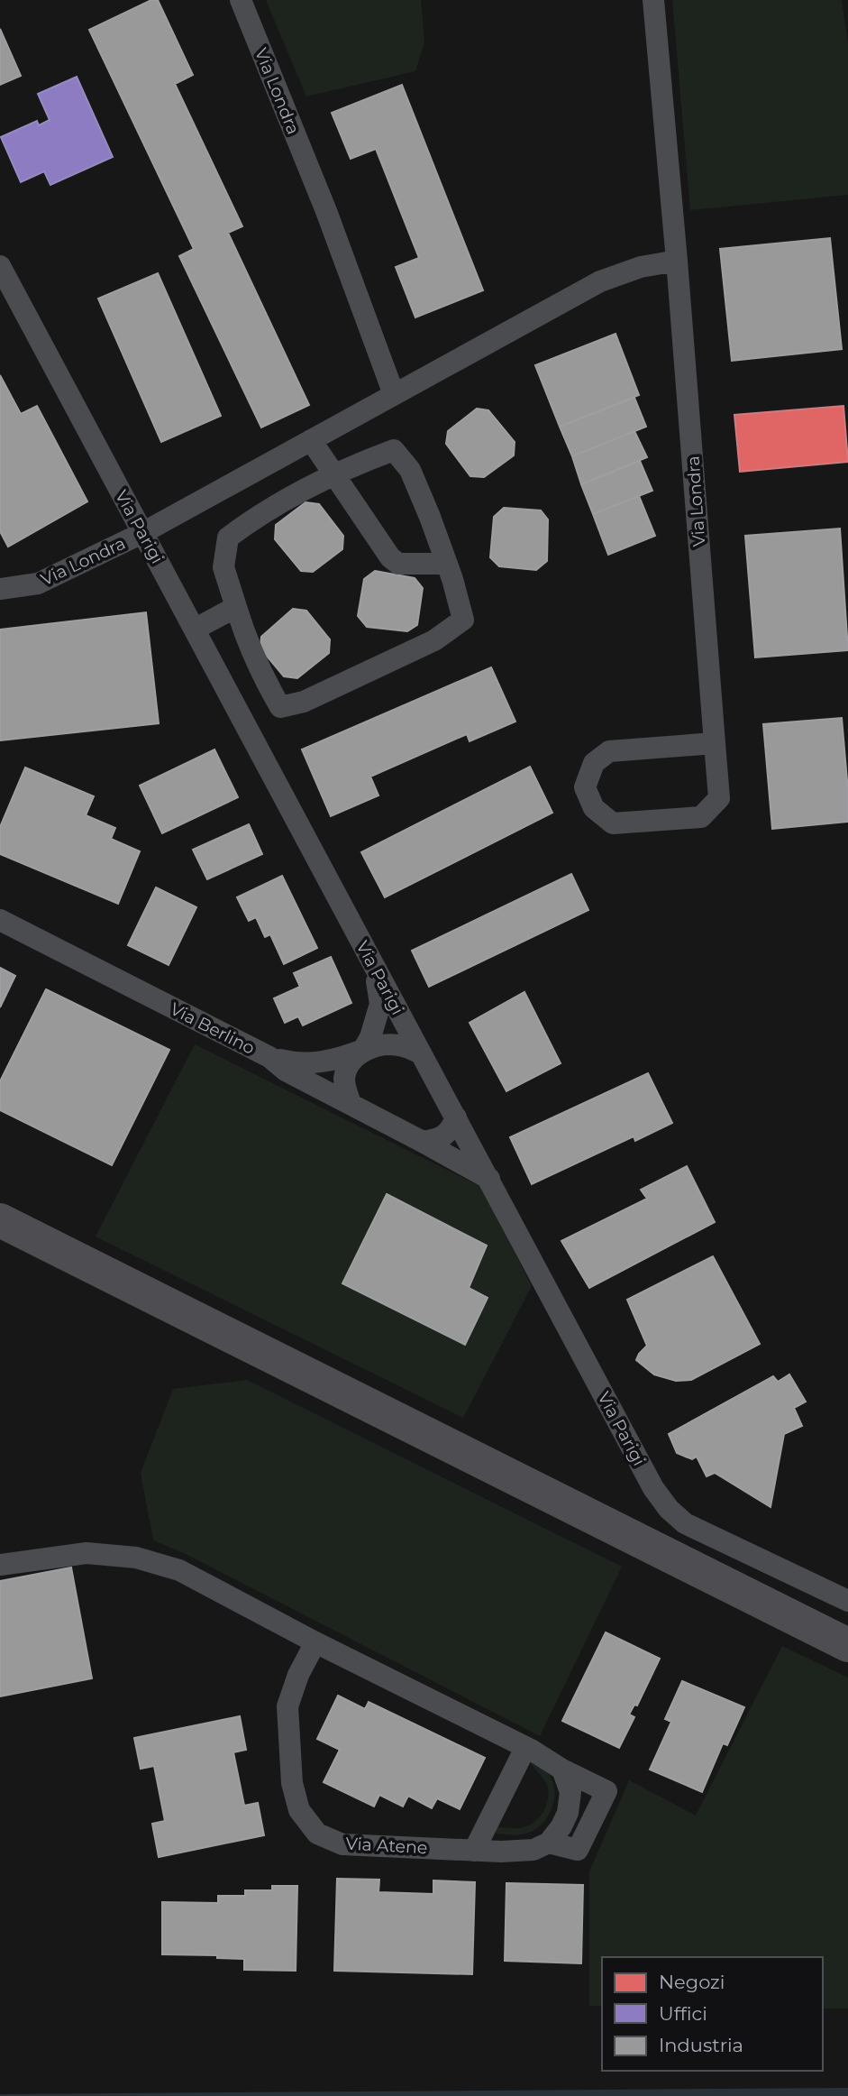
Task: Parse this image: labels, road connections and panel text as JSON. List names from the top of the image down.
{
  "streets": {
    "street": [
      "Via Londra",
      "Via Parigi",
      "Via Berlino",
      "Via Atene"
    ]
  },
  "crossings": [
    ["Via Londra", "Via Parigi"],
    ["Via Parigi", "Via Berlino"]
  ],
  "legend": ["Negozi", "Uffici", "Industria"]
}
